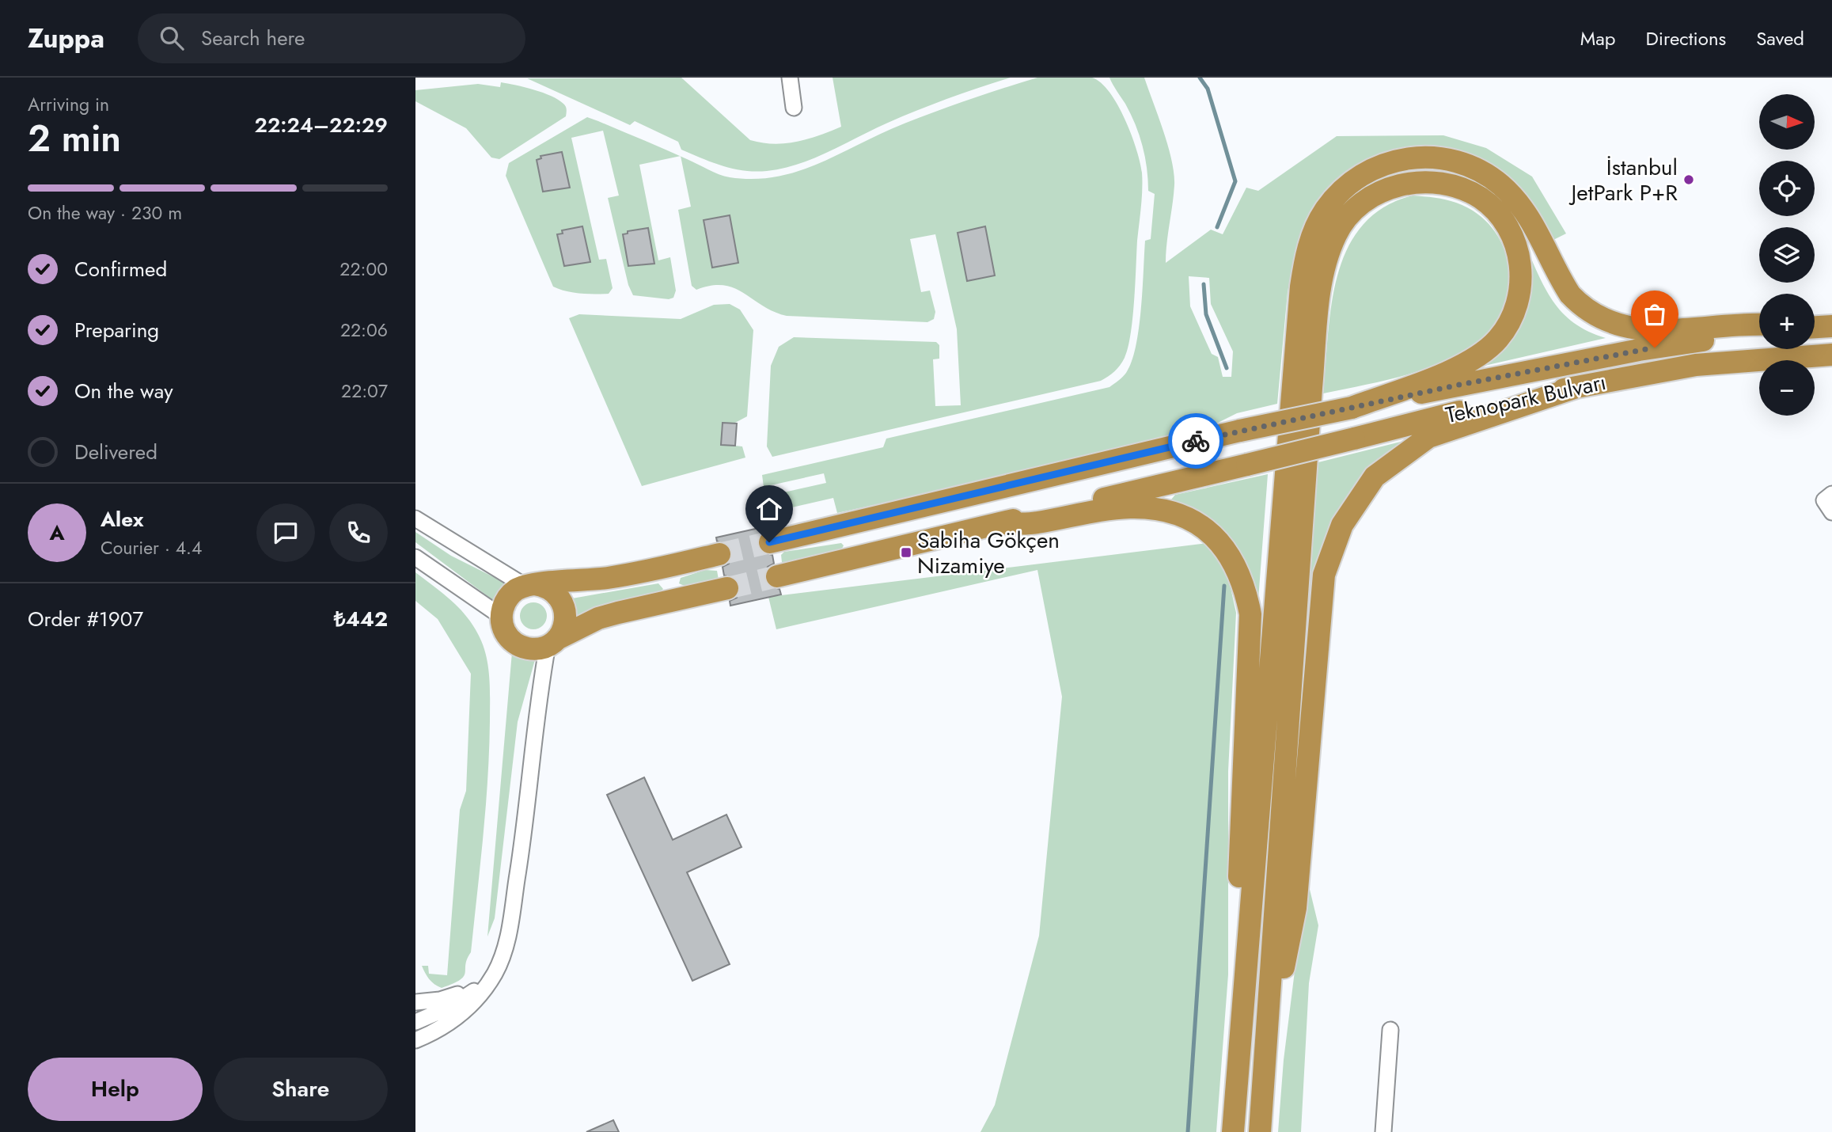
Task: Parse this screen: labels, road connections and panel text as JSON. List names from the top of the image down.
{
  "streets": {
    "highway": ["Teknopark Bulvarı"]
  },
  "places": {
    "other": ["İstanbul JetPark P+R"],
    "transit": ["Sabiha Gökçen Nizamiye"]
  },
  "north": "right",
  "page": {
    "header": "Zuppa",
    "search": "Search here",
    "nav": ["Map", "Directions", "Saved"],
    "heading": ["2 min", "Arriving in", "22:24–22:29"],
    "panel": [
      "Alex",
      "Courier · 4.4",
      "Order #1907",
      "₺442"
    ],
    "map_buttons": ["+", "−"],
    "bar": "On the way · 230 m",
    "list": [
      ["Confirmed", "22:00"],
      ["Preparing", "22:06"],
      ["On the way", "22:07"],
      "Delivered"
    ],
    "round": "A",
    "buttons": ["Help", "Share"]
  }
}
